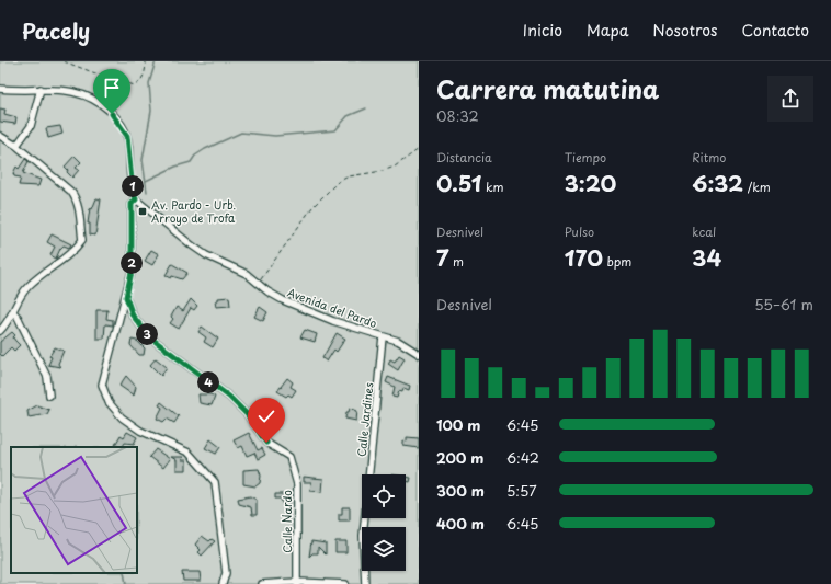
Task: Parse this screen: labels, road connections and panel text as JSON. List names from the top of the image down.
{
  "streets": {
    "street": ["Avenida del Pardo", "Calle Jardines", "Calle Nardo"]
  },
  "crossings": [
    ["Avenida del Pardo", "Calle Jardines"]
  ],
  "places": {
    "transit": ["Av. Pardo - Urb. Arroyo de Trofa"]
  },
  "page": {
    "header": "Pacely",
    "nav": [
      "Inicio",
      "Mapa",
      "Nosotros",
      "Contacto"
    ],
    "heading": ["Carrera matutina", "08:32"],
    "stats": [
      ["Distancia", "0.51 km"],
      ["Tiempo", "3:20"],
      ["Ritmo", "6:32 /km"],
      ["Desnivel", "7 m"],
      ["Pulso", "170 bpm"],
      ["kcal", "34"]
    ],
    "pins": [
      "1",
      "2",
      "3",
      "4"
    ],
    "chart": ["Desnivel", "55–61 m"],
    "list": [
      {
        "name": "100 m",
        "note": "6:45"
      },
      {
        "name": "200 m",
        "note": "6:42"
      },
      {
        "name": "300 m",
        "note": "5:57"
      },
      {
        "name": "400 m",
        "note": "6:45"
      }
    ]
  }
}
